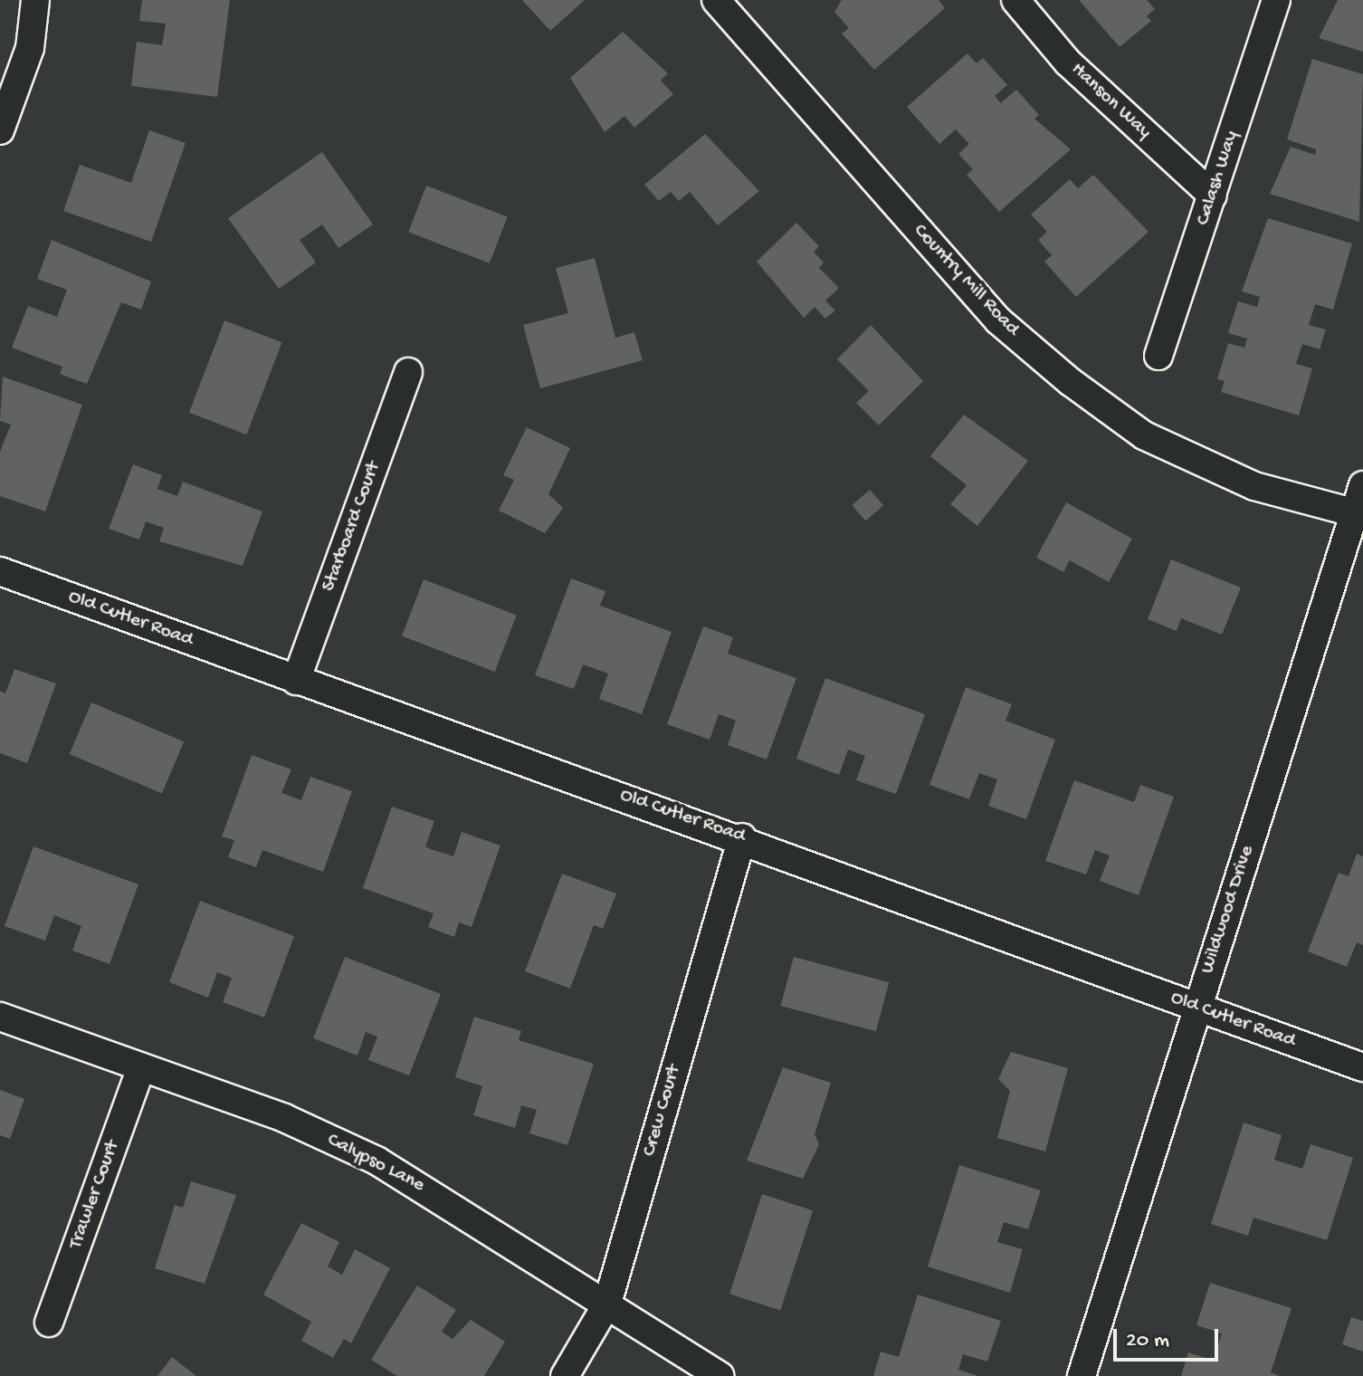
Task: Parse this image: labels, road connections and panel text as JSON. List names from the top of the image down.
{
  "streets": {
    "street": [
      "Hanson Way",
      "Calash Way",
      "Country Mill Road",
      "Starboard Court",
      "Old Cutler Road",
      "Wildwood Drive",
      "Crew Court",
      "Calypso Lane",
      "Trawler Court"
    ]
  },
  "crossings": [
    ["Hanson Way", "Calash Way"],
    ["Country Mill Road", "Wildwood Drive"],
    ["Starboard Court", "Old Cutler Road"],
    ["Old Cutler Road", "Wildwood Drive"],
    ["Old Cutler Road", "Crew Court"],
    ["Crew Court", "Calypso Lane"],
    ["Calypso Lane", "Trawler Court"]
  ],
  "scale_bar": "20 m"
}
